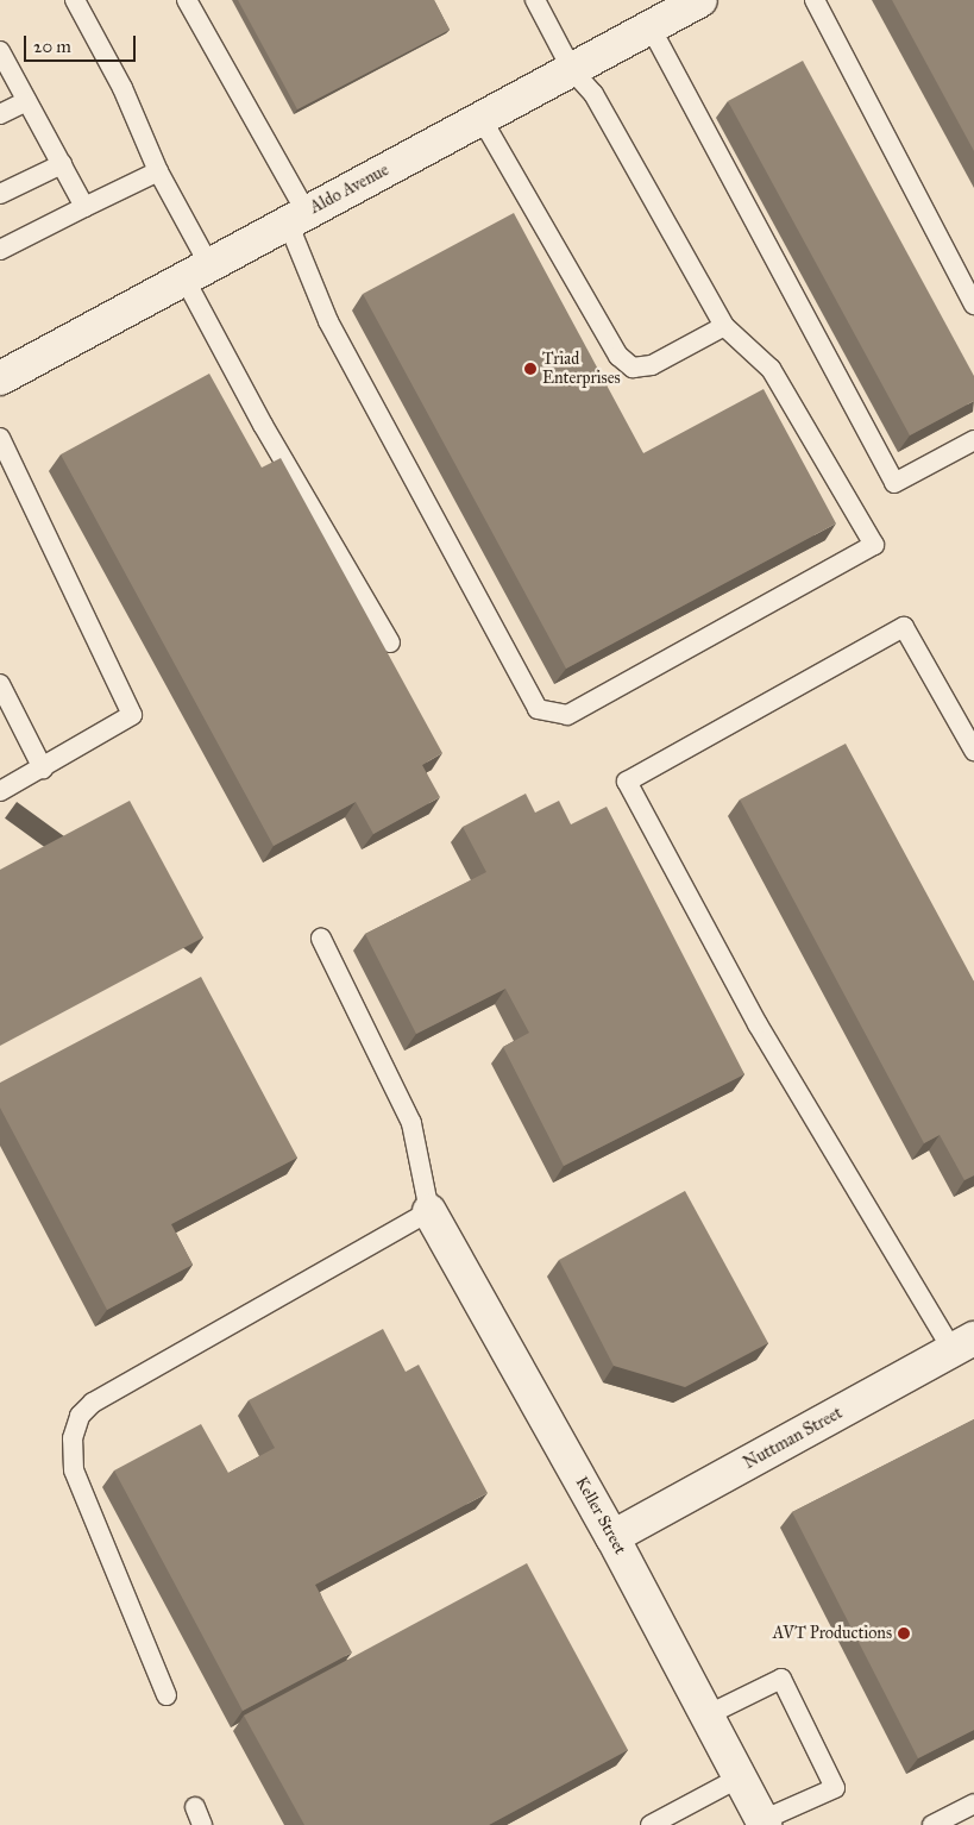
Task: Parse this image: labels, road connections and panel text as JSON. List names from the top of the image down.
{
  "streets": {
    "street": ["Aldo Avenue", "Nuttman Street", "Keller Street"]
  },
  "crossings": [
    ["Nuttman Street", "Keller Street"]
  ],
  "places": ["Triad Enterprises", "AVT Productions"],
  "scale_bar": "20 m"
}
